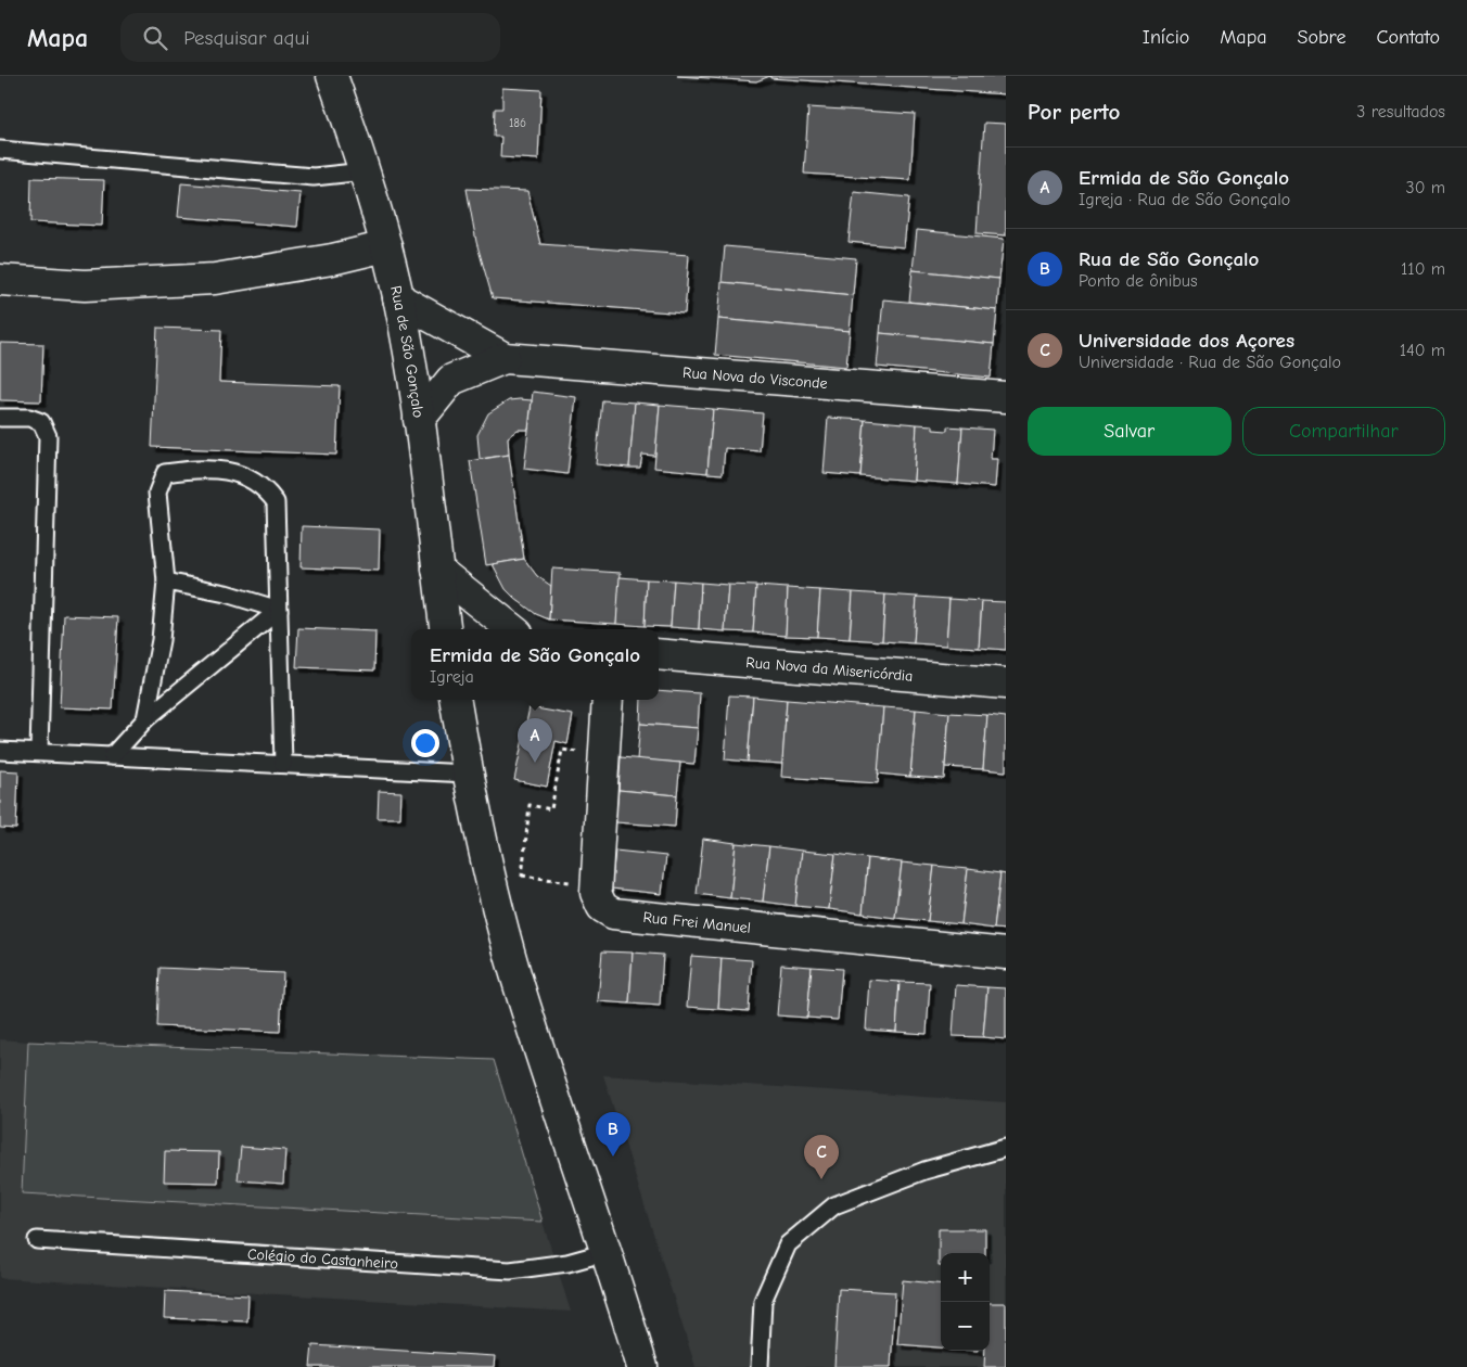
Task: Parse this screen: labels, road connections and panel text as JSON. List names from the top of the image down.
{
  "streets": {
    "street": [
      "Rua de São Gonçalo",
      "Rua Nova do Visconde",
      "Rua Nova da Misericórdia",
      "Rua Frei Manuel"
    ],
    "lane": ["Colégio do Castanheiro"]
  },
  "crossings": [
    ["Rua de São Gonçalo", "Rua Nova do Visconde"]
  ],
  "house_numbers": ["186"],
  "page": {
    "header": "Mapa",
    "search": "Pesquisar aqui",
    "nav": [
      "Início",
      "Mapa",
      "Sobre",
      "Contato"
    ],
    "heading": ["Por perto", "3 resultados"],
    "list": [
      {
        "mark": "A",
        "name": "Ermida de São Gonçalo",
        "note": "Igreja · Rua de São Gonçalo",
        "value": "30 m"
      },
      {
        "mark": "B",
        "name": "Rua de São Gonçalo",
        "note": "Ponto de ônibus",
        "value": "110 m"
      },
      {
        "mark": "C",
        "name": "Universidade dos Açores",
        "note": "Universidade · Rua de São Gonçalo",
        "value": "140 m"
      }
    ],
    "buttons": ["Salvar", "Compartilhar"],
    "popup": ["Ermida de São Gonçalo", "Igreja"],
    "pins": ["A", "B", "C"],
    "map_buttons": ["+", "−"]
  }
}
